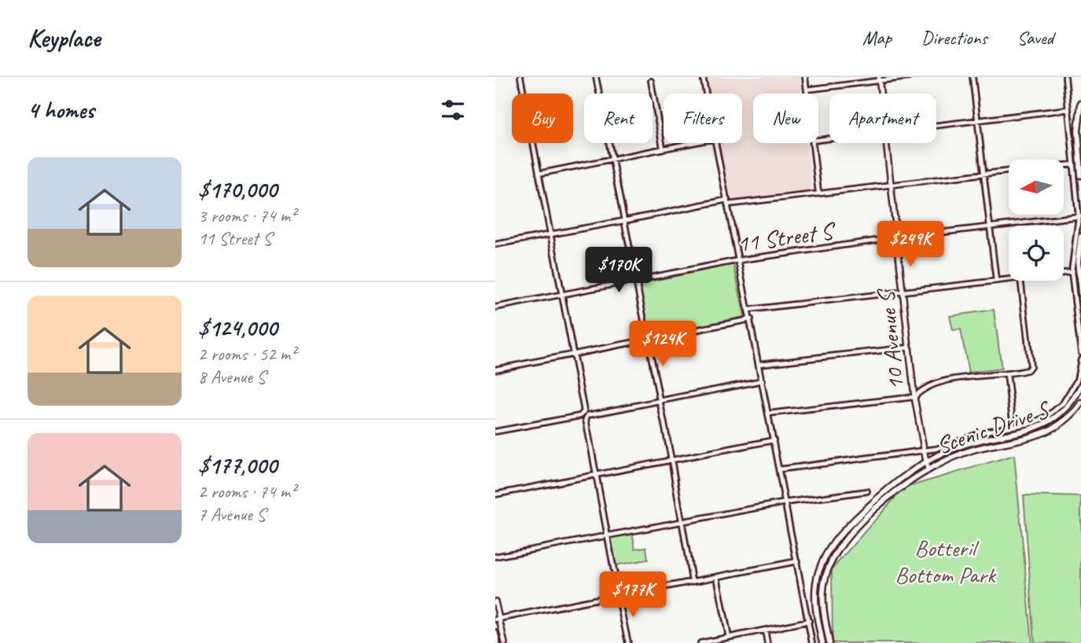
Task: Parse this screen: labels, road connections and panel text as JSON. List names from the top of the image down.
{
  "streets": {
    "main road": ["Scenic Drive S"],
    "street": ["11 Street S", "10 Avenue S"]
  },
  "crossings": [
    ["11 Street S", "10 Avenue S"],
    ["10 Avenue S", "Scenic Drive S"]
  ],
  "parks": ["Botteril Bottom Park"],
  "north": "left",
  "page": {
    "header": "Keyplace",
    "nav": ["Map", "Directions", "Saved"],
    "heading": "4 homes",
    "chip": [
      "Buy",
      "Rent",
      "Filters",
      "New",
      "Apartment"
    ],
    "list": [
      {
        "name": "$170,000",
        "note": "3 rooms · 74 m² · 11 Street S"
      },
      {
        "name": "$124,000",
        "note": "2 rooms · 52 m² · 8 Avenue S"
      },
      {
        "name": "$177,000",
        "note": "2 rooms · 74 m² · 7 Avenue S"
      }
    ],
    "price": [
      "$249K",
      "$170K",
      "$124K",
      "$177K"
    ]
  }
}
